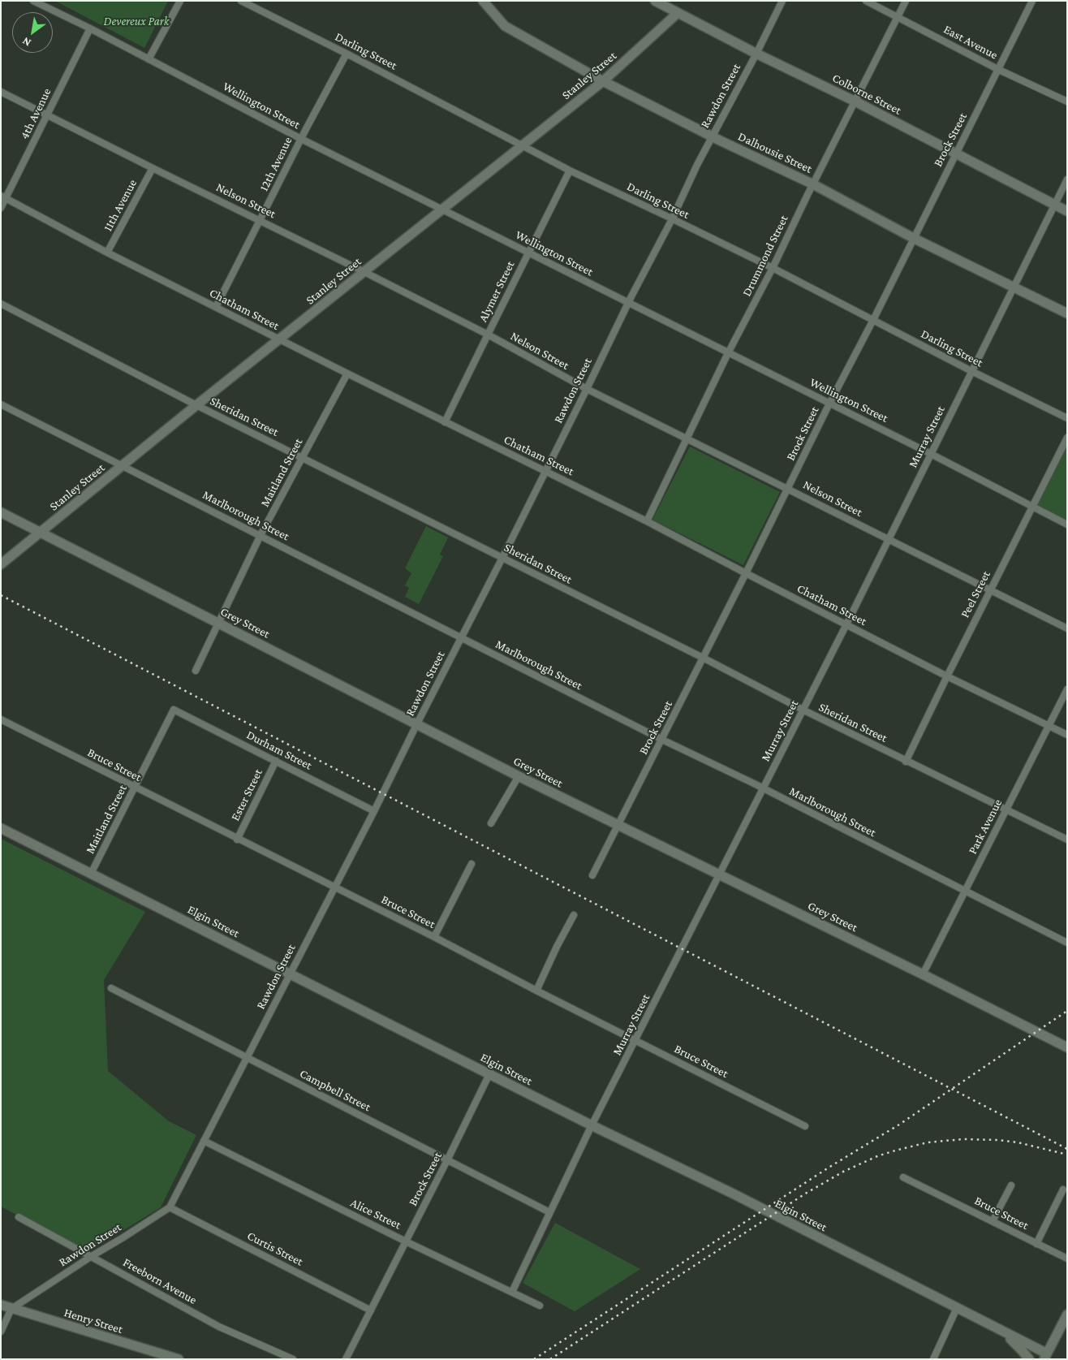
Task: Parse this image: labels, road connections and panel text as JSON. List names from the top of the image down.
{
  "streets": {
    "main road": [
      "Stanley Street",
      "Colborne Street",
      "Dalhousie Street",
      "Grey Street",
      "Elgin Street",
      "Henry Street"
    ],
    "street": [
      "East Avenue",
      "Darling Street",
      "Rawdon Street",
      "Wellington Street",
      "4th Avenue",
      "Brock Street",
      "12th Avenue",
      "Nelson Street",
      "11th Avenue",
      "Drummond Street",
      "Alymer Street",
      "Chatham Street",
      "Sheridan Street",
      "Murray Street",
      "Maitland Street",
      "Marlborough Street",
      "Peel Street",
      "Durham Street",
      "Bruce Street",
      "Ester Street",
      "Park Avenue",
      "Campbell Street",
      "Alice Street",
      "Curtis Street",
      "Freeborn Avenue"
    ]
  },
  "crossings": [
    ["East Avenue", "Brock Street"],
    ["East Avenue", "Drummond Street"],
    ["Darling Street", "Stanley Street"],
    ["Darling Street", "Rawdon Street"],
    ["Darling Street", "Brock Street"],
    ["Darling Street", "12th Avenue"],
    ["Darling Street", "Drummond Street"],
    ["Darling Street", "Alymer Street"],
    ["Darling Street", "Murray Street"],
    ["Stanley Street", "Colborne Street"],
    ["Stanley Street", "Wellington Street"],
    ["Stanley Street", "Dalhousie Street"],
    ["Stanley Street", "Nelson Street"],
    ["Stanley Street", "Chatham Street"],
    ["Stanley Street", "Sheridan Street"],
    ["Stanley Street", "Marlborough Street"],
    ["Stanley Street", "Grey Street"],
    ["Colborne Street", "Rawdon Street"],
    ["Colborne Street", "Brock Street"],
    ["Colborne Street", "Drummond Street"],
    ["Colborne Street", "Murray Street"],
    ["Rawdon Street", "Wellington Street"],
    ["Rawdon Street", "Dalhousie Street"],
    ["Rawdon Street", "Nelson Street"],
    ["Rawdon Street", "Chatham Street"],
    ["Rawdon Street", "Sheridan Street"],
    ["Rawdon Street", "Marlborough Street"],
    ["Rawdon Street", "Grey Street"],
    ["Rawdon Street", "Durham Street"],
    ["Rawdon Street", "Bruce Street"],
    ["Rawdon Street", "Elgin Street"],
    ["Rawdon Street", "Campbell Street"],
    ["Rawdon Street", "Alice Street"],
    ["Rawdon Street", "Curtis Street"],
    ["Rawdon Street", "Freeborn Avenue"],
    ["Rawdon Street", "Henry Street"],
    ["Wellington Street", "4th Avenue"],
    ["Wellington Street", "Brock Street"],
    ["Wellington Street", "12th Avenue"],
    ["Wellington Street", "Drummond Street"],
    ["Wellington Street", "Alymer Street"],
    ["Wellington Street", "Murray Street"],
    ["Wellington Street", "Peel Street"],
    ["4th Avenue", "Nelson Street"],
    ["4th Avenue", "Chatham Street"],
    ["Brock Street", "Dalhousie Street"],
    ["Brock Street", "Nelson Street"],
    ["Brock Street", "Chatham Street"],
    ["Brock Street", "Sheridan Street"],
    ["Brock Street", "Marlborough Street"],
    ["Brock Street", "Grey Street"],
    ["Brock Street", "Elgin Street"],
    ["Brock Street", "Campbell Street"],
    ["Brock Street", "Alice Street"],
    ["Brock Street", "Curtis Street"],
    ["Dalhousie Street", "Drummond Street"],
    ["Dalhousie Street", "Murray Street"],
    ["12th Avenue", "Nelson Street"],
    ["12th Avenue", "Chatham Street"],
    ["Nelson Street", "11th Avenue"],
    ["Nelson Street", "Drummond Street"],
    ["Nelson Street", "Alymer Street"],
    ["Nelson Street", "Murray Street"],
    ["Nelson Street", "Peel Street"],
    ["11th Avenue", "Chatham Street"],
    ["Drummond Street", "Chatham Street"],
    ["Alymer Street", "Chatham Street"],
    ["Chatham Street", "Murray Street"],
    ["Chatham Street", "Maitland Street"],
    ["Chatham Street", "Peel Street"],
    ["Chatham Street", "Park Avenue"],
    ["Sheridan Street", "Murray Street"],
    ["Sheridan Street", "Maitland Street"],
    ["Sheridan Street", "Peel Street"],
    ["Sheridan Street", "Park Avenue"],
    ["Murray Street", "Marlborough Street"],
    ["Murray Street", "Grey Street"],
    ["Murray Street", "Bruce Street"],
    ["Murray Street", "Elgin Street"],
    ["Murray Street", "Campbell Street"],
    ["Murray Street", "Alice Street"],
    ["Maitland Street", "Marlborough Street"],
    ["Maitland Street", "Grey Street"],
    ["Maitland Street", "Durham Street"],
    ["Maitland Street", "Bruce Street"],
    ["Maitland Street", "Elgin Street"],
    ["Marlborough Street", "Park Avenue"],
    ["Grey Street", "Park Avenue"],
    ["Durham Street", "Ester Street"],
    ["Bruce Street", "Ester Street"]
  ],
  "parks": ["Devereux Park"],
  "north": "bottom left"
}
